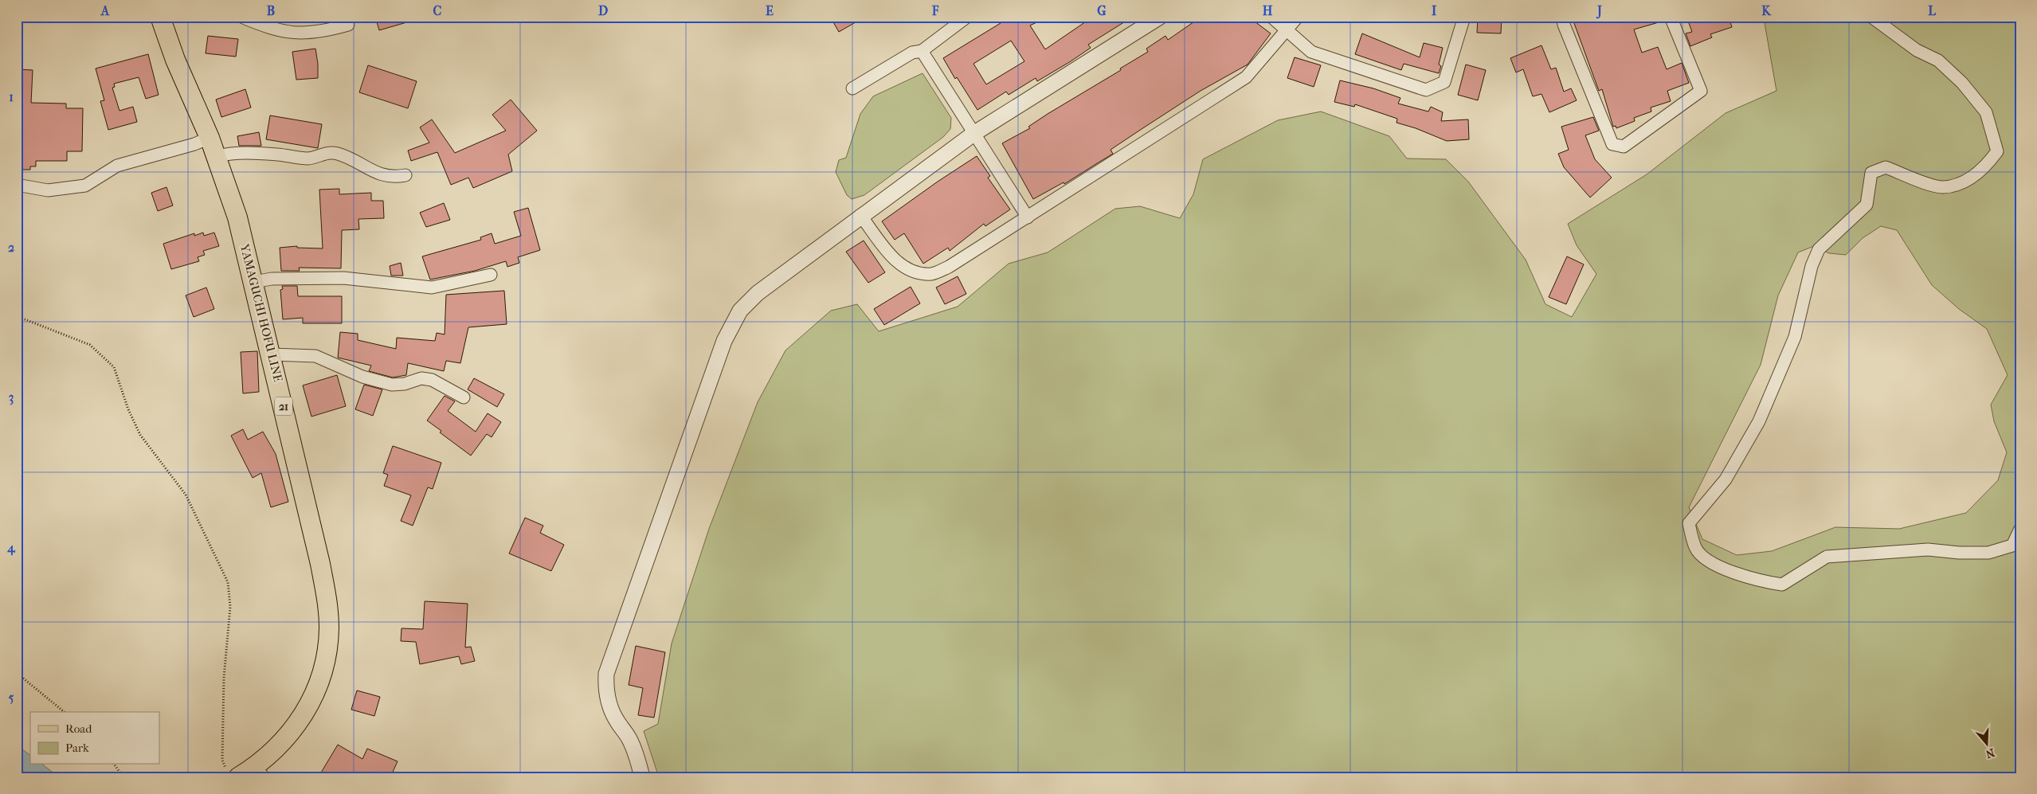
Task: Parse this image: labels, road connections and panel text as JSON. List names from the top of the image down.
{
  "streets": {
    "main road": ["YAMAGUCHI HOFU LINE", "21"]
  },
  "legend": ["Road", "Park"],
  "north": "bottom",
  "grid": {
    "columns": [
      "A",
      "B",
      "C",
      "D",
      "E",
      "F",
      "G",
      "H",
      "I",
      "J",
      "K",
      "L"
    ],
    "rows": [
      "1",
      "2",
      "3",
      "4",
      "5"
    ]
  }
}
